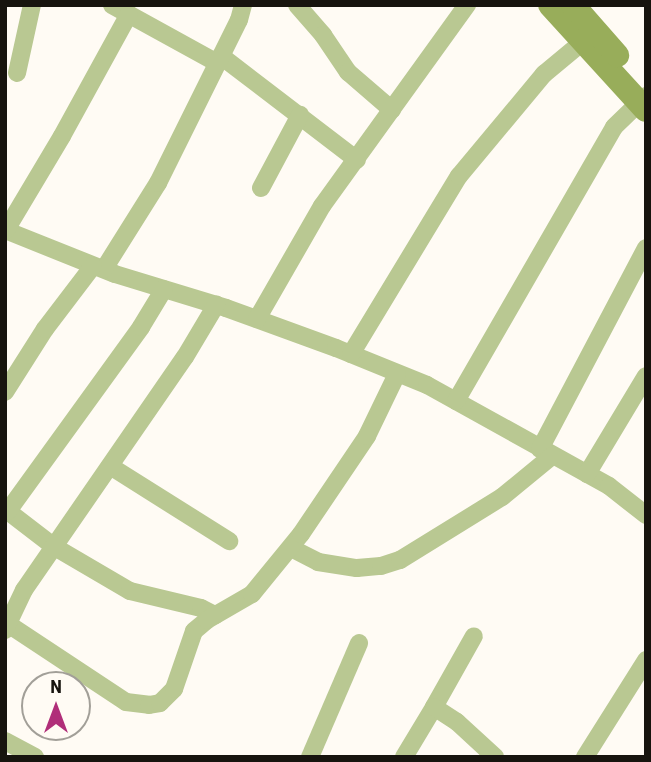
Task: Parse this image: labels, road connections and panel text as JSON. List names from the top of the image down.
{
  "north": "top"
}
